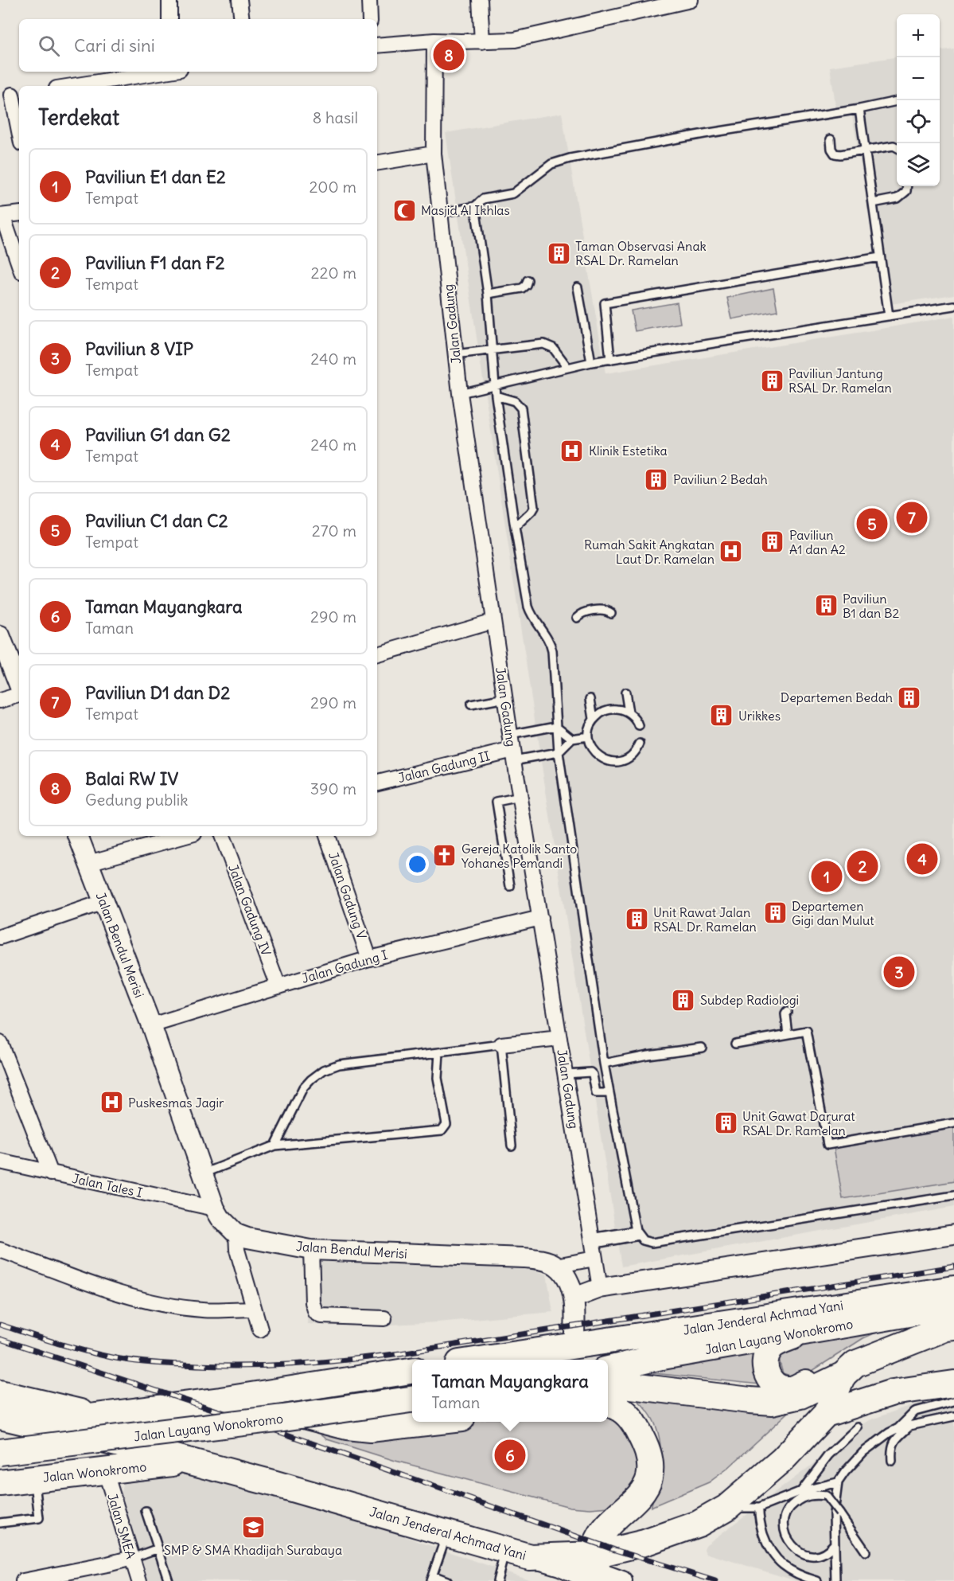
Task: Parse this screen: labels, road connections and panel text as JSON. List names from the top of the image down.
{
  "streets": {
    "highway": ["Jalan Jenderal Achmad Yani", "Jalan Layang Wonokromo", "Jalan Wonokromo"],
    "street": [
      "Jalan Gadung",
      "Jalan Gadung II",
      "Jalan Gadung V",
      "Jalan Gadung IV",
      "Jalan Bendul Merisi",
      "Jalan Gadung I",
      "Jalan Tales I",
      "Jalan SMEA"
    ]
  },
  "crossings": [
    ["Jalan Gadung", "Jalan Gadung II"],
    ["Jalan Gadung", "Jalan Gadung I"],
    ["Jalan Gadung V", "Jalan Gadung I"],
    ["Jalan Gadung IV", "Jalan Gadung I"],
    ["Jalan Bendul Merisi", "Jalan Gadung I"],
    ["Jalan Bendul Merisi", "Jalan Tales I"],
    ["Jalan Jenderal Achmad Yani", "Jalan Wonokromo"],
    ["Jalan Wonokromo", "Jalan SMEA"]
  ],
  "places": {
    "mosque": ["Masjid Al Ikhlas"],
    "building": [
      "Taman Observasi Anak RSAL Dr. Ramelan",
      "Paviliun Jantung RSAL Dr. Ramelan",
      "Paviliun 2 Bedah",
      "Paviliun A1 dan A2",
      "Paviliun B1 dan B2",
      "Departemen Bedah",
      "Urikkes",
      "Departemen Gigi dan Mulut",
      "Unit Rawat Jalan RSAL Dr. Ramelan",
      "Subdep Radiologi",
      "Unit Gawat Darurat RSAL Dr. Ramelan"
    ],
    "hospital": ["Klinik Estetika", "Rumah Sakit Angkatan Laut Dr. Ramelan", "Puskesmas Jagir"],
    "church": ["Gereja Katolik Santo Yohanes Pemandi"],
    "school or university": ["SMP & SMA Khadijah Surabaya"]
  },
  "page": {
    "map_buttons": ["+", "−"],
    "search": "Cari di sini",
    "pins": [
      "8",
      "7",
      "5",
      "4",
      "2",
      "1",
      "3",
      "6"
    ],
    "heading": ["Terdekat", "8 hasil"],
    "list": [
      {
        "mark": "1",
        "name": "Paviliun E1 dan E2",
        "note": "Tempat",
        "value": "200 m"
      },
      {
        "mark": "2",
        "name": "Paviliun F1 dan F2",
        "note": "Tempat",
        "value": "220 m"
      },
      {
        "mark": "3",
        "name": "Paviliun 8 VIP",
        "note": "Tempat",
        "value": "240 m"
      },
      {
        "mark": "4",
        "name": "Paviliun G1 dan G2",
        "note": "Tempat",
        "value": "240 m"
      },
      {
        "mark": "5",
        "name": "Paviliun C1 dan C2",
        "note": "Tempat",
        "value": "270 m"
      },
      {
        "mark": "6",
        "name": "Taman Mayangkara",
        "note": "Taman",
        "value": "290 m"
      },
      {
        "mark": "7",
        "name": "Paviliun D1 dan D2",
        "note": "Tempat",
        "value": "290 m"
      },
      {
        "mark": "8",
        "name": "Balai RW IV",
        "note": "Gedung publik",
        "value": "390 m"
      }
    ],
    "popup": ["Taman Mayangkara", "Taman"]
  }
}
